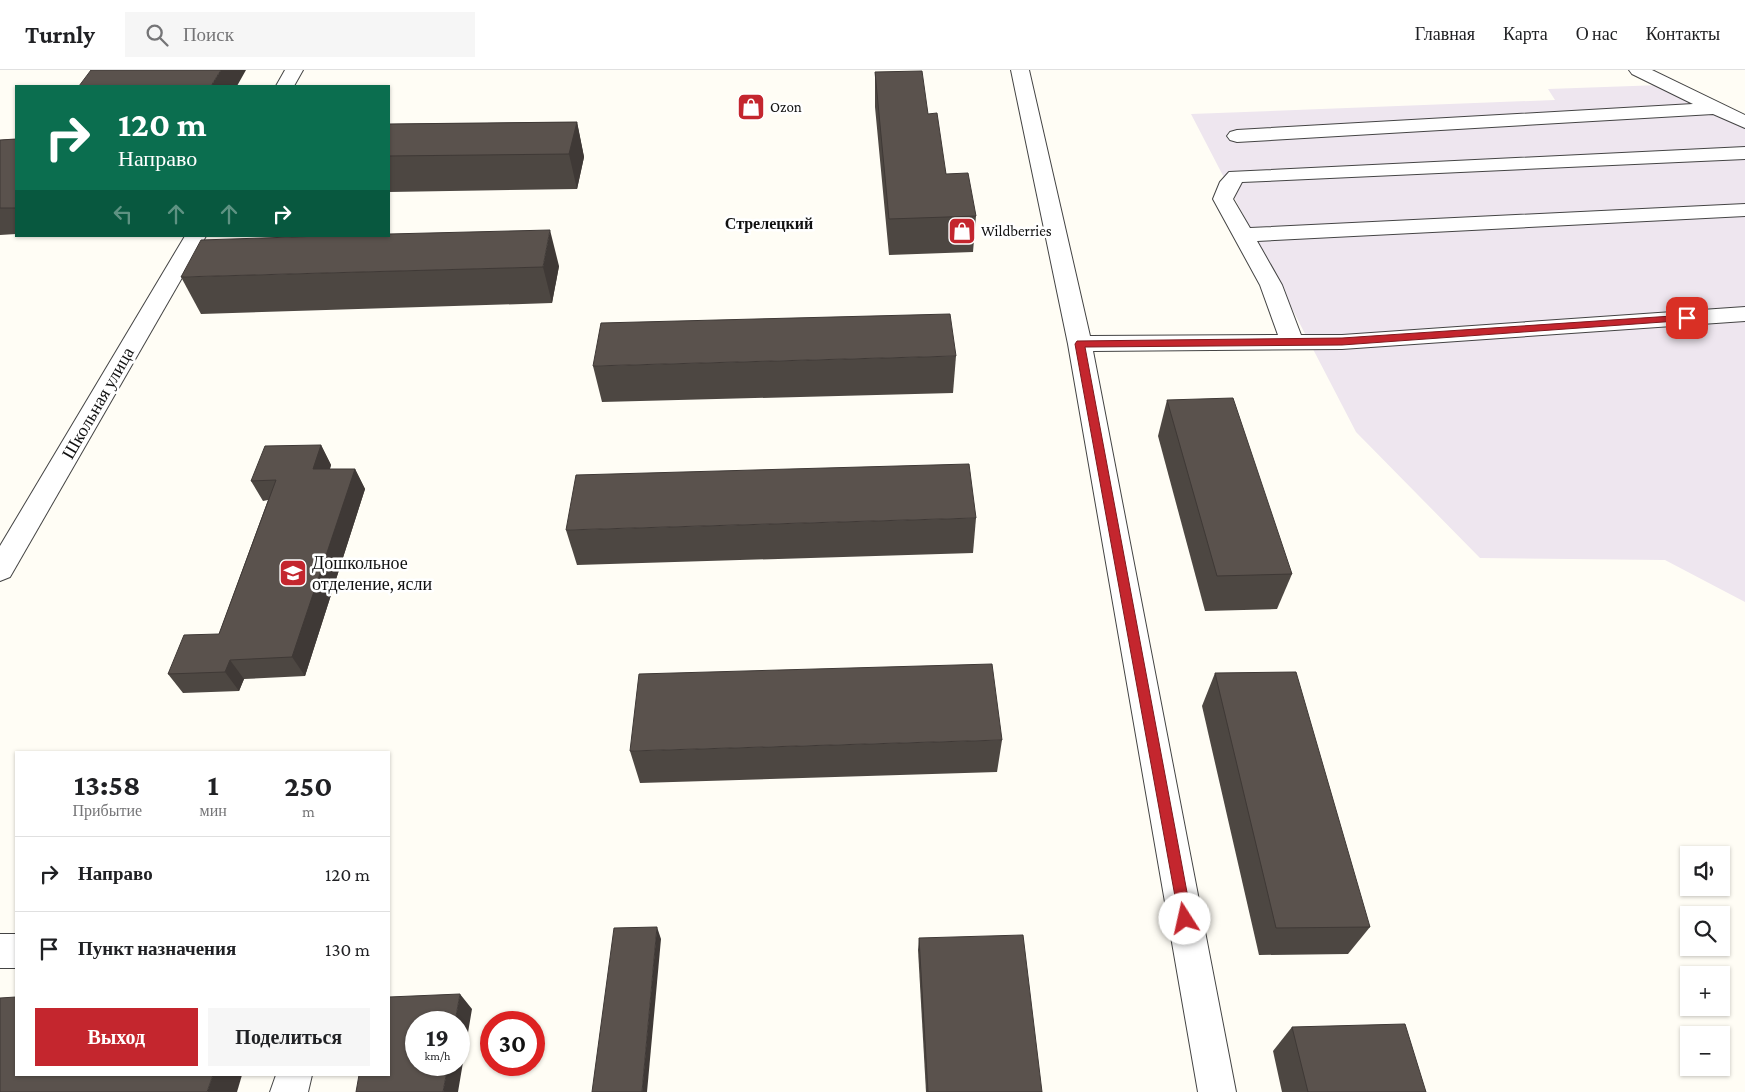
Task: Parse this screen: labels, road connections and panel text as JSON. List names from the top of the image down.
{
  "streets": {
    "street": ["Школьная улица"]
  },
  "districts": ["Стрелецкий"],
  "places": {
    "shop": ["Ozon", "Wildberries"],
    "school or university": ["Дошкольное отделение, ясли"]
  },
  "page": {
    "header": "Turnly",
    "search": "Поиск",
    "nav": [
      "Главная",
      "Карта",
      "О нас",
      "Контакты"
    ],
    "turn": ["120 m", "Направо"],
    "eta": [
      "13:58",
      "Прибытие",
      "1",
      "мин",
      "250",
      "m"
    ],
    "list": [
      {
        "name": "Направо",
        "value": "120 m"
      },
      {
        "name": "Пункт назначения",
        "value": "130 m"
      }
    ],
    "map_buttons": ["+", "−"],
    "buttons": ["Выход", "Поделиться"],
    "speed": "19 km/h",
    "limit": "30"
  }
}
